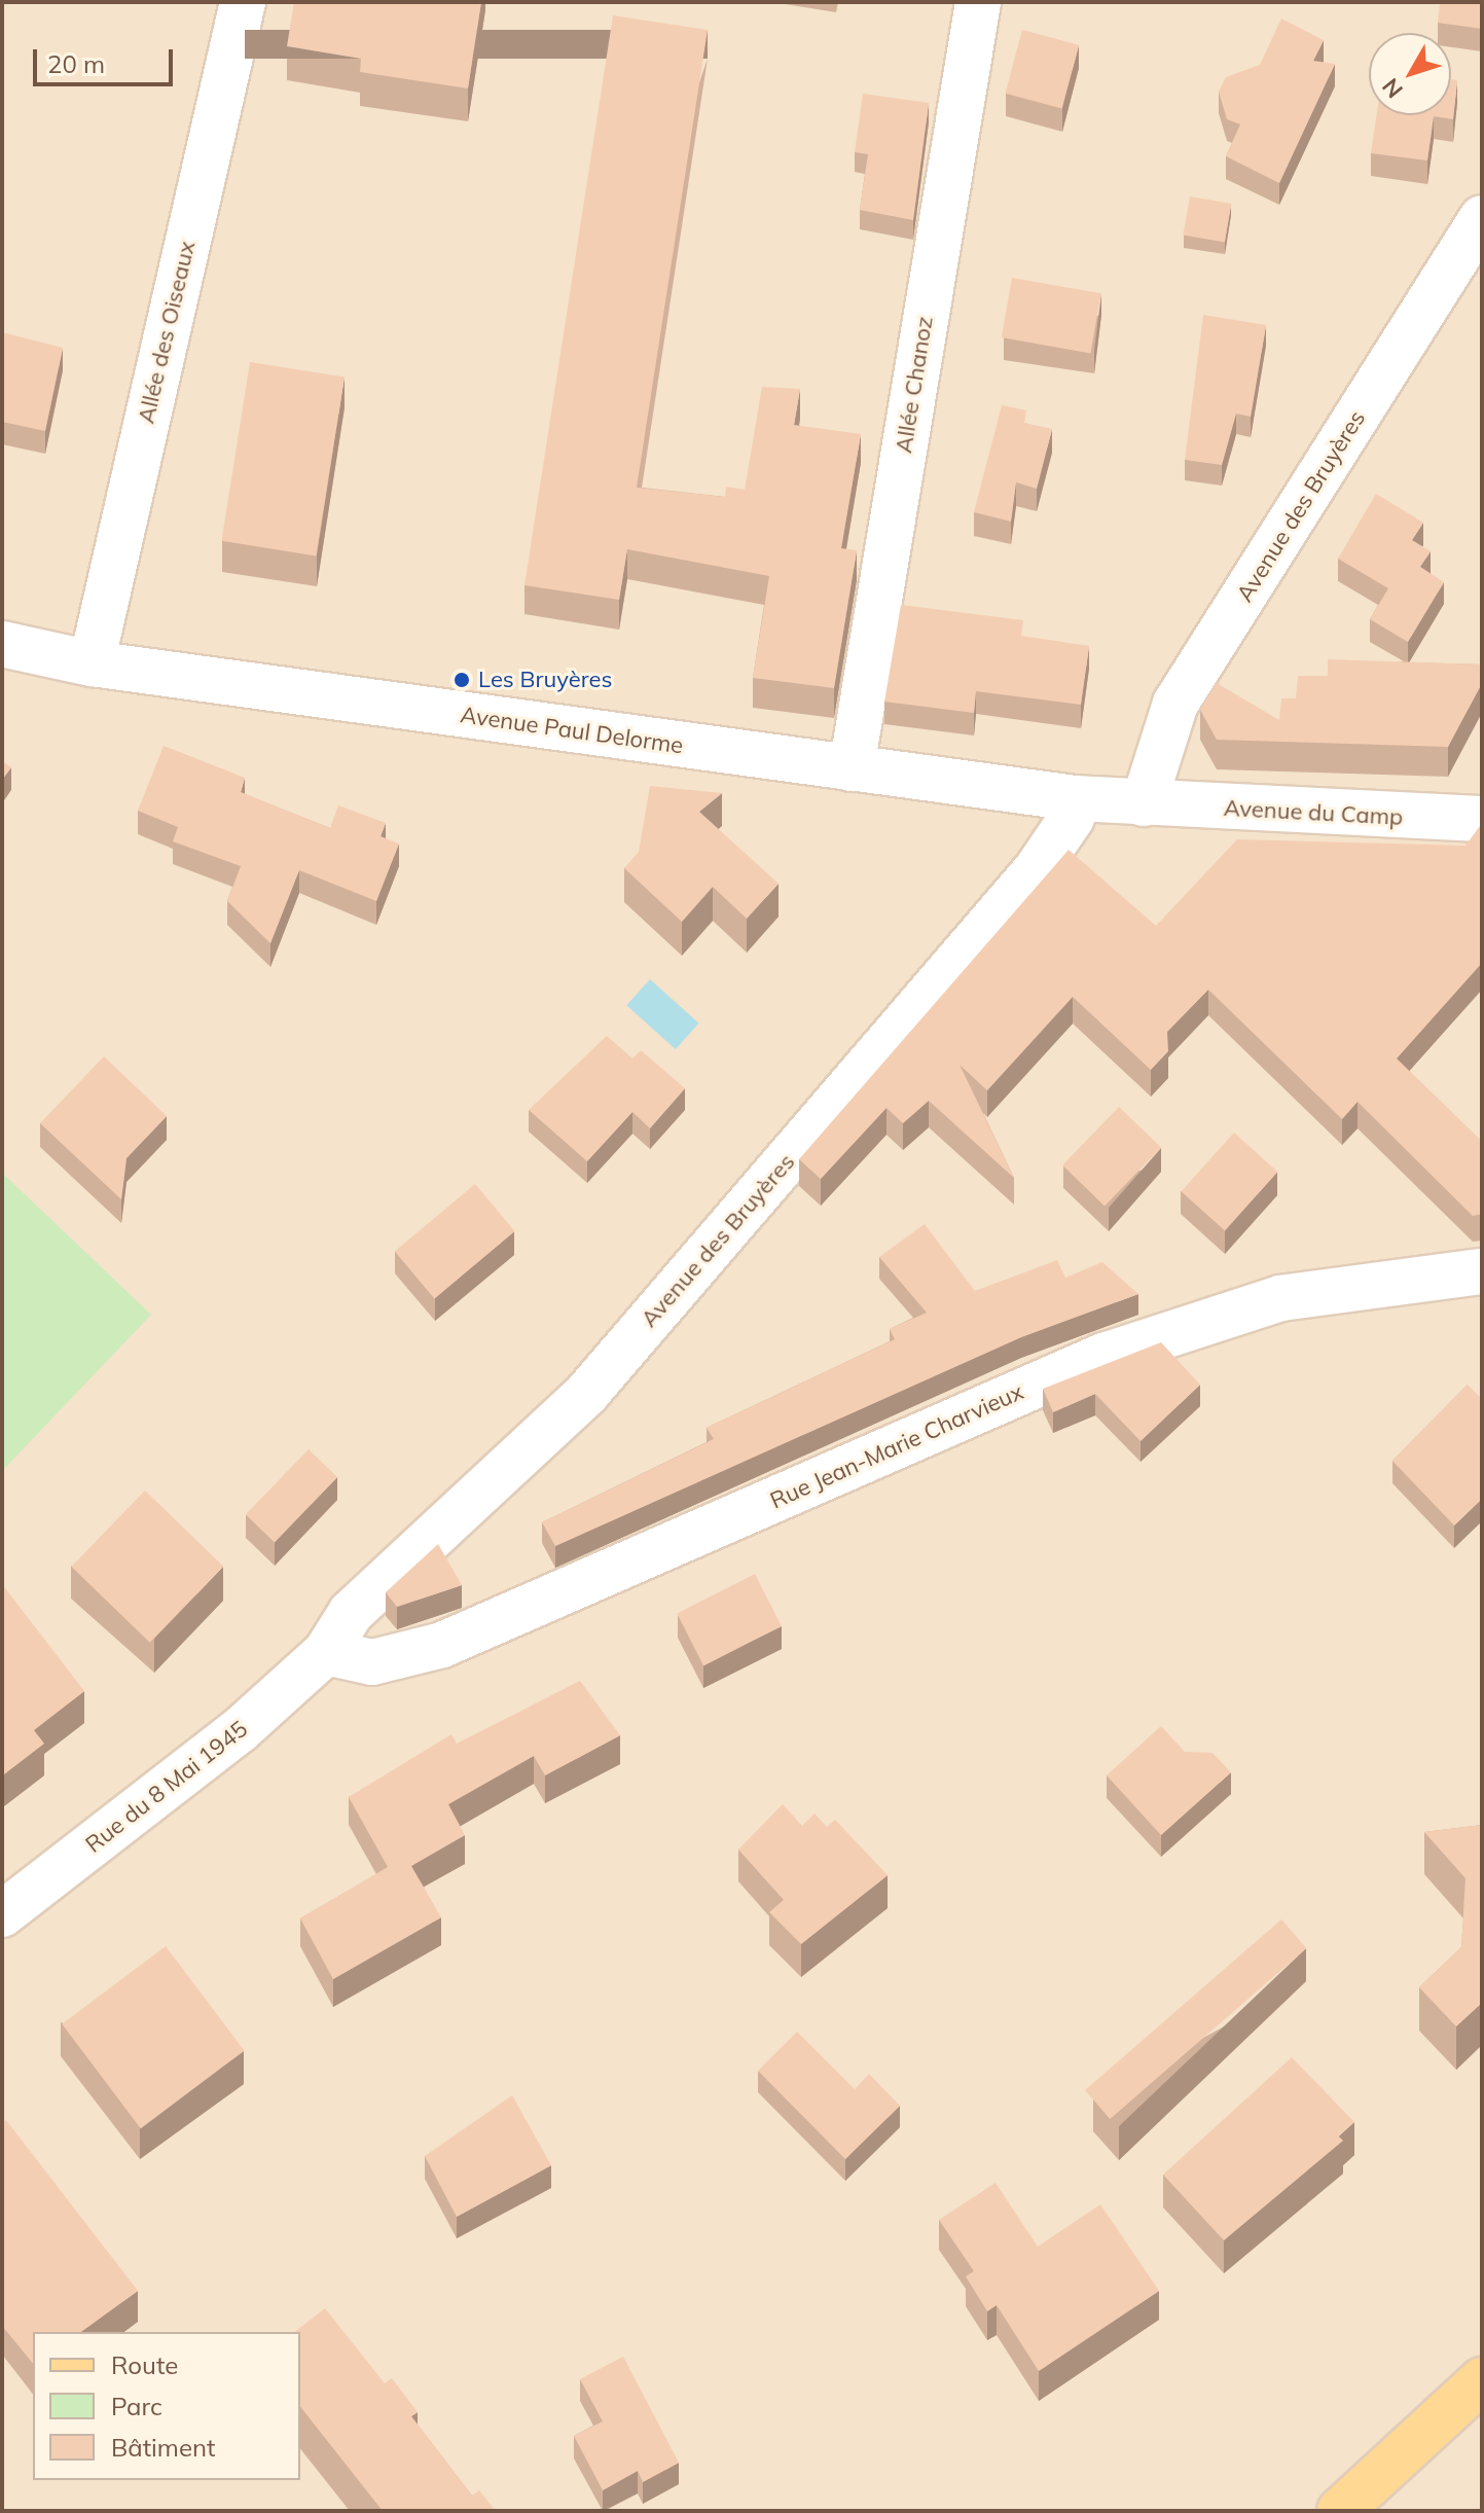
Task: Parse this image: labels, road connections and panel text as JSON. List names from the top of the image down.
{
  "streets": {
    "street": [
      "Allée des Oiseaux",
      "Allée Chanoz",
      "Avenue des Bruyères",
      "Avenue Paul Delorme",
      "Avenue du Camp",
      "Rue Jean-Marie Charvieux",
      "Rue du 8 Mai 1945"
    ]
  },
  "crossings": [
    ["Allée des Oiseaux", "Avenue Paul Delorme"],
    ["Allée Chanoz", "Avenue Paul Delorme"],
    ["Avenue des Bruyères", "Avenue Paul Delorme"],
    ["Avenue des Bruyères", "Avenue du Camp"],
    ["Avenue des Bruyères", "Rue Jean-Marie Charvieux"],
    ["Avenue des Bruyères", "Rue du 8 Mai 1945"],
    ["Avenue Paul Delorme", "Avenue du Camp"],
    ["Rue Jean-Marie Charvieux", "Rue du 8 Mai 1945"]
  ],
  "places": ["Les Bruyères"],
  "legend": ["Route", "Parc", "Bâtiment"],
  "scale_bar": "20 m",
  "north": "bottom left"
}
